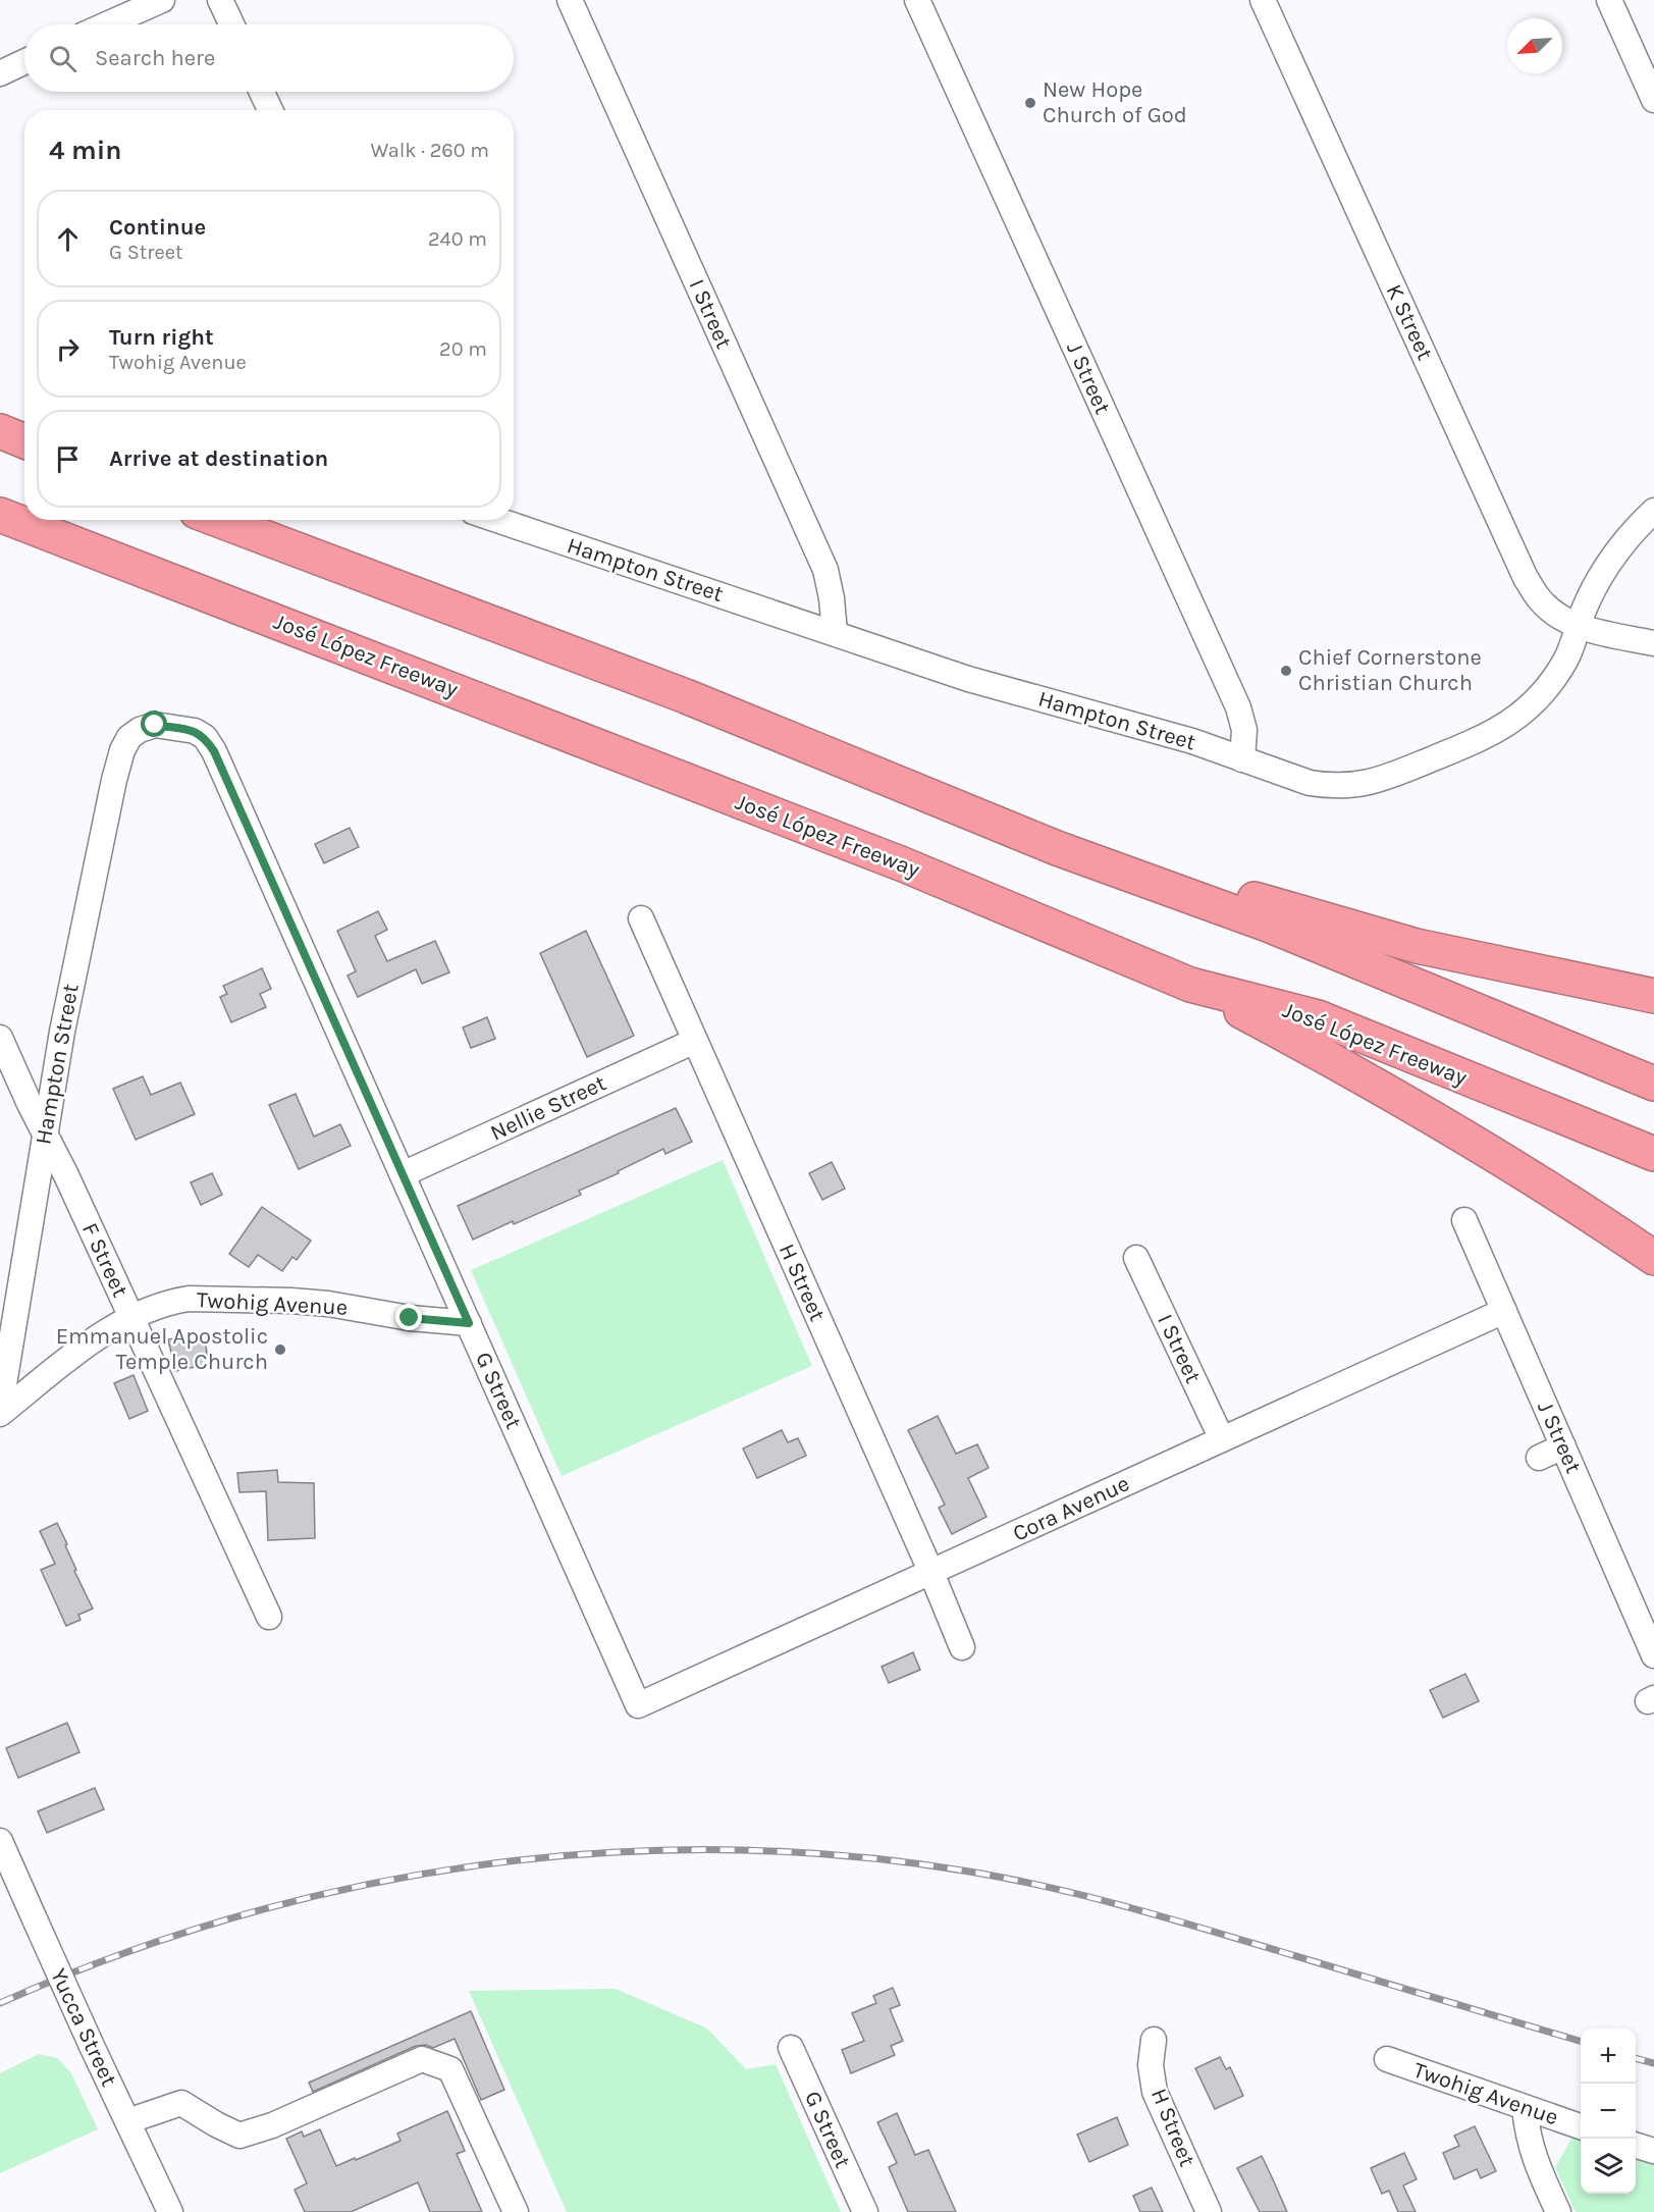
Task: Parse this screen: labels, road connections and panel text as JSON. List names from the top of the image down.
{
  "streets": {
    "highway": ["José López Freeway"],
    "street": [
      "I Street",
      "K Street",
      "J Street",
      "Hampton Street",
      "Nellie Street",
      "F Street",
      "H Street",
      "Twohig Avenue",
      "G Street",
      "Cora Avenue",
      "Yucca Street"
    ]
  },
  "crossings": [
    ["I Street", "Hampton Street"],
    ["I Street", "Cora Avenue"],
    ["K Street", "Hampton Street"],
    ["J Street", "Hampton Street"],
    ["J Street", "Cora Avenue"],
    ["Hampton Street", "F Street"],
    ["Hampton Street", "G Street"],
    ["Nellie Street", "H Street"],
    ["Nellie Street", "G Street"],
    ["F Street", "Twohig Avenue"],
    ["H Street", "Cora Avenue"],
    ["Twohig Avenue", "G Street"],
    ["G Street", "Cora Avenue"]
  ],
  "places": ["New Hope Church of God", "Chief Cornerstone Christian Church", "Emmanuel Apostolic Temple Church"],
  "north": "bottom left",
  "page": {
    "search": "Search here",
    "heading": ["4 min", "Walk · 260 m"],
    "list": [
      ["Continue", "G Street", "240 m"],
      ["Turn right", "Twohig Avenue", "20 m"],
      "Arrive at destination"
    ],
    "map_buttons": ["+", "−"]
  }
}
